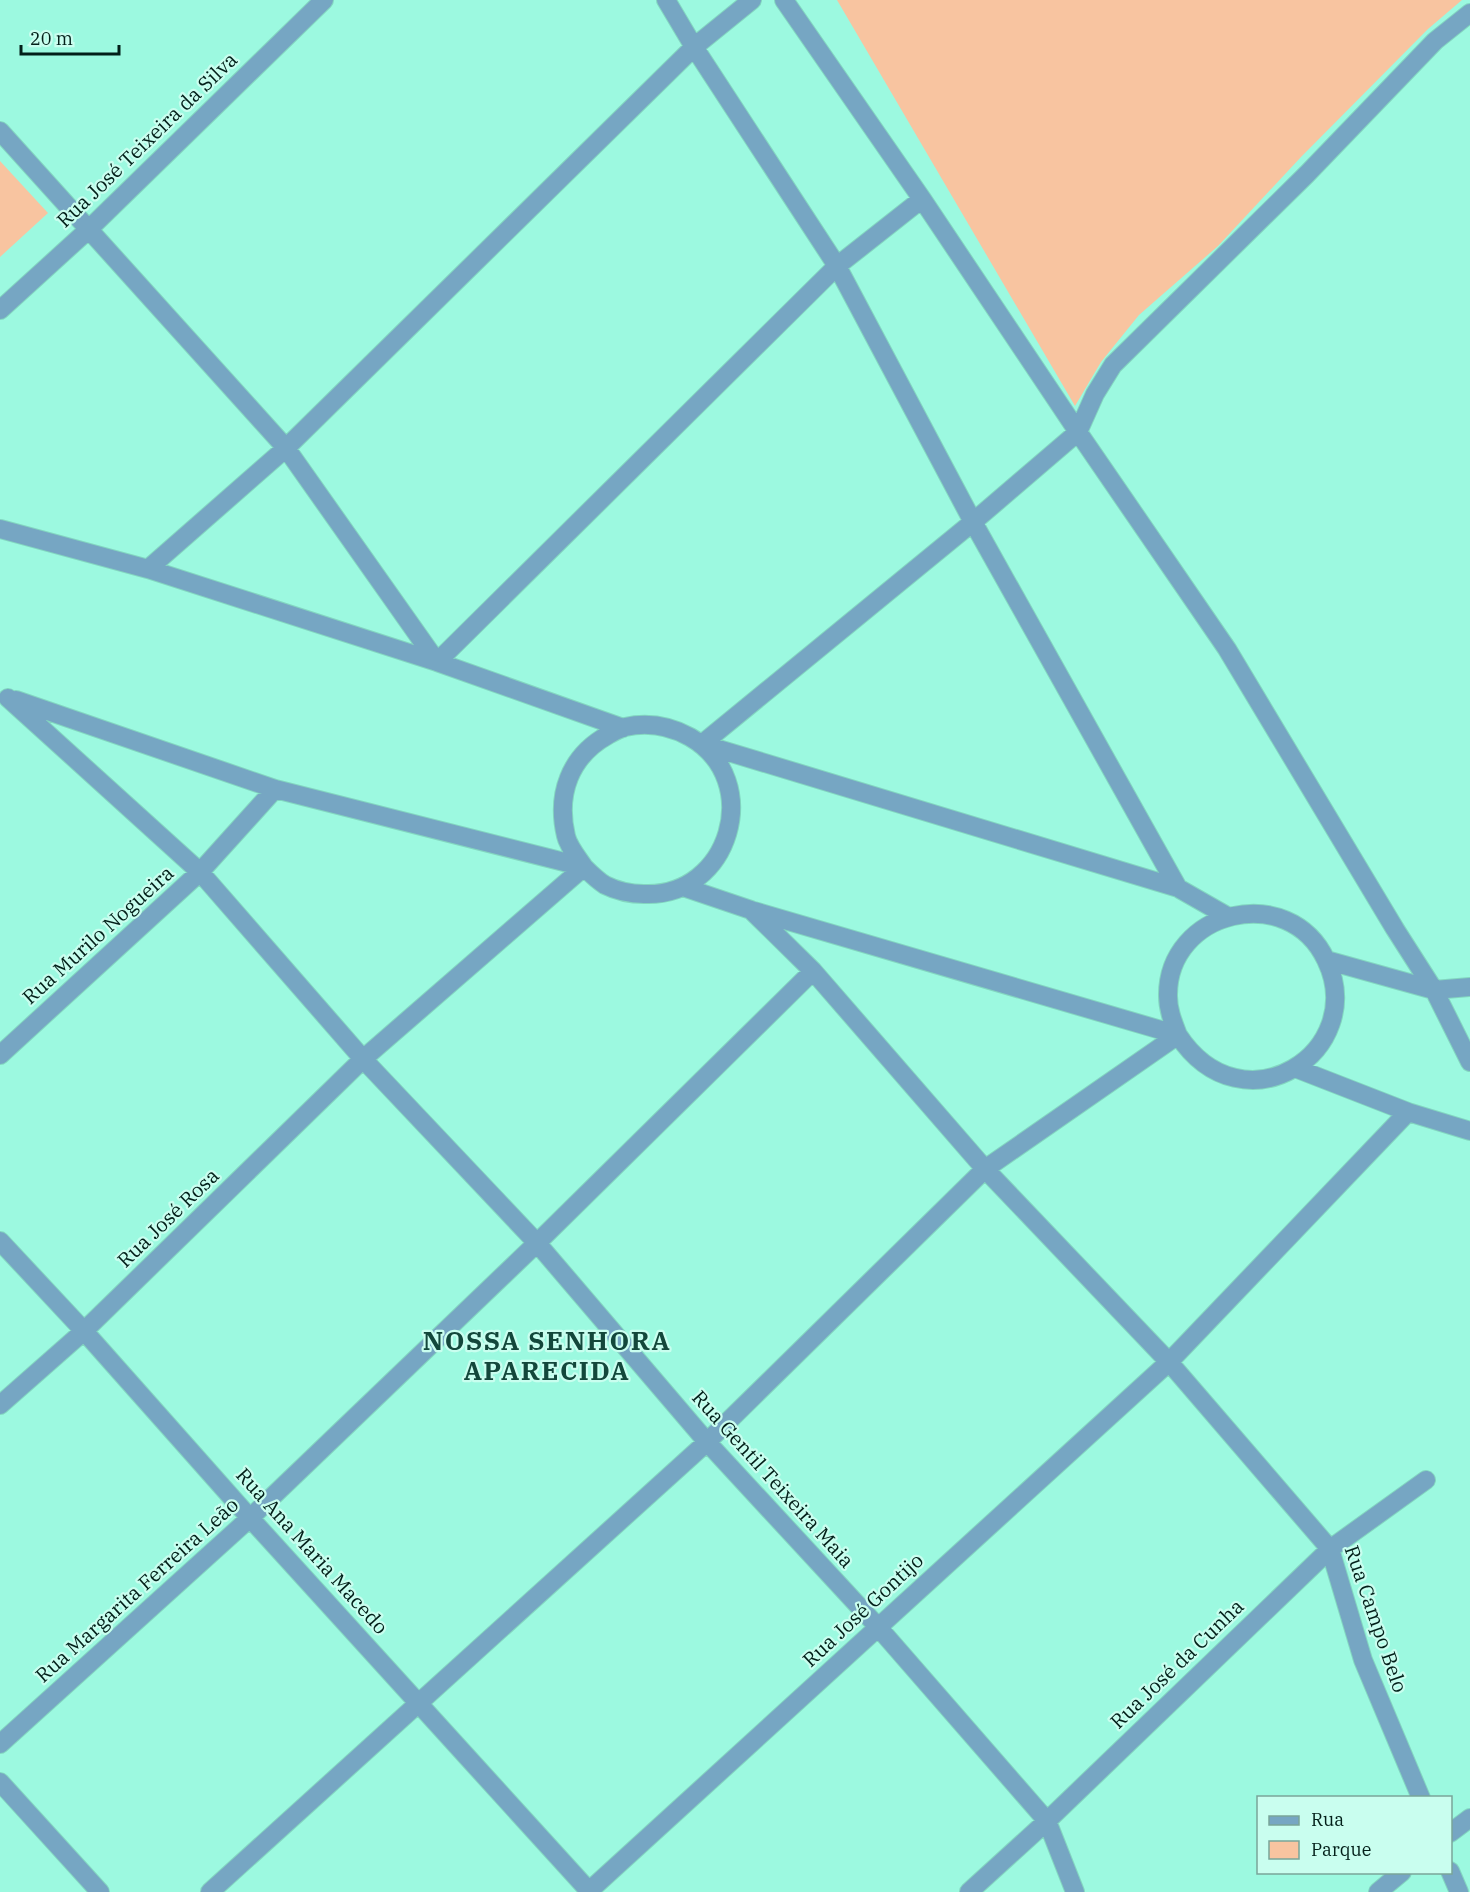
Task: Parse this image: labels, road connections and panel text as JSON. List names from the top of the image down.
{
  "streets": {
    "street": [
      "Rua José Teixeira da Silva",
      "Rua Murilo Nogueira",
      "Rua José Rosa",
      "Rua Gentil Teixeira Maia",
      "Rua Ana Maria Macedo",
      "Rua Margarita Ferreira Leão",
      "Rua José Gontijo",
      "Rua Campo Belo",
      "Rua José da Cunha"
    ]
  },
  "crossings": [
    ["Rua Murilo Nogueira", "Rua Gentil Teixeira Maia"],
    ["Rua José Rosa", "Rua Gentil Teixeira Maia"],
    ["Rua José Rosa", "Rua Ana Maria Macedo"],
    ["Rua Gentil Teixeira Maia", "Rua Margarita Ferreira Leão"],
    ["Rua Gentil Teixeira Maia", "Rua José Gontijo"],
    ["Rua Gentil Teixeira Maia", "Rua José da Cunha"],
    ["Rua Ana Maria Macedo", "Rua Margarita Ferreira Leão"],
    ["Rua Ana Maria Macedo", "Rua José Gontijo"],
    ["Rua Margarita Ferreira Leão", "Rua Campo Belo"],
    ["Rua José Gontijo", "Rua Campo Belo"],
    ["Rua Campo Belo", "Rua José da Cunha"]
  ],
  "districts": ["NOSSA SENHORA APARECIDA"],
  "legend": ["Rua", "Parque"],
  "scale_bar": "20 m"
}
